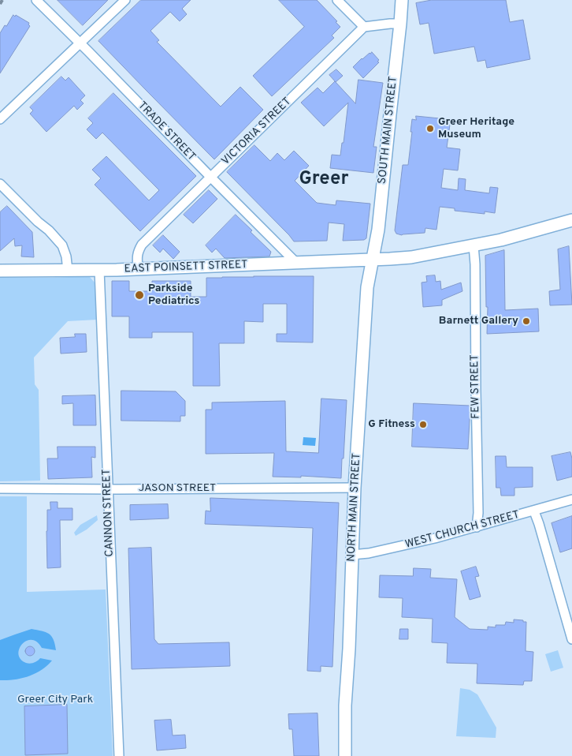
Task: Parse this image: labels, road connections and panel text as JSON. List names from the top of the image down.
{
  "streets": {
    "main road": ["SOUTH MAIN STREET", "EAST POINSETT STREET", "NORTH MAIN STREET"],
    "street": [
      "TRADE STREET",
      "VICTORIA STREET",
      "FEW STREET",
      "JASON STREET",
      "CANNON STREET",
      "WEST CHURCH STREET"
    ]
  },
  "crossings": [
    ["SOUTH MAIN STREET", "EAST POINSETT STREET"],
    ["SOUTH MAIN STREET", "NORTH MAIN STREET"],
    ["TRADE STREET", "VICTORIA STREET"],
    ["TRADE STREET", "EAST POINSETT STREET"],
    ["VICTORIA STREET", "EAST POINSETT STREET"],
    ["EAST POINSETT STREET", "FEW STREET"],
    ["EAST POINSETT STREET", "NORTH MAIN STREET"],
    ["EAST POINSETT STREET", "CANNON STREET"],
    ["FEW STREET", "WEST CHURCH STREET"],
    ["JASON STREET", "NORTH MAIN STREET"],
    ["JASON STREET", "CANNON STREET"],
    ["NORTH MAIN STREET", "WEST CHURCH STREET"]
  ],
  "districts": ["Greer"],
  "parks": ["Greer City Park"],
  "places": [
    "Greer Heritage Museum",
    "Parkside Pediatrics",
    "Barnett Gallery",
    "G Fitness"
  ]
}
